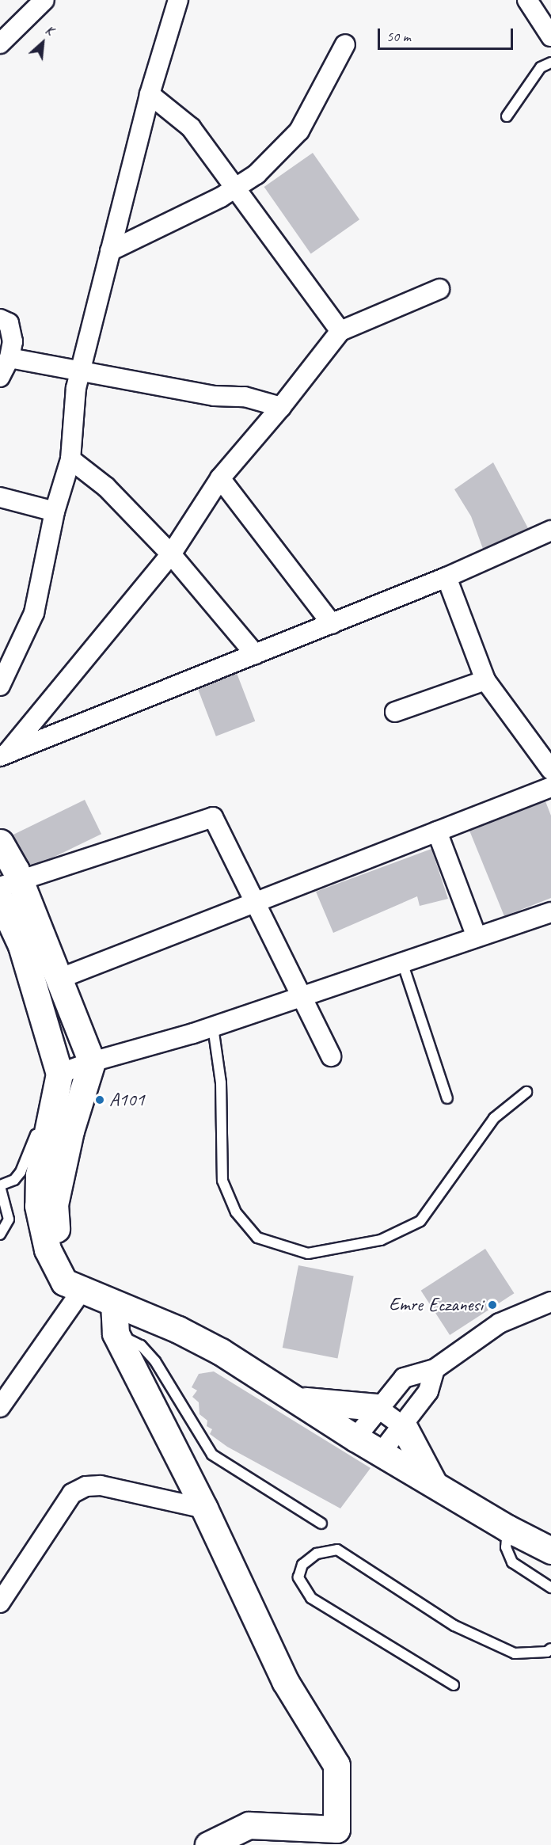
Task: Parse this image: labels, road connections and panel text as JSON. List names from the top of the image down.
{
  "places": ["A101", "Emre Eczanesi"],
  "scale_bar": "50 m",
  "north": "top right"
}
